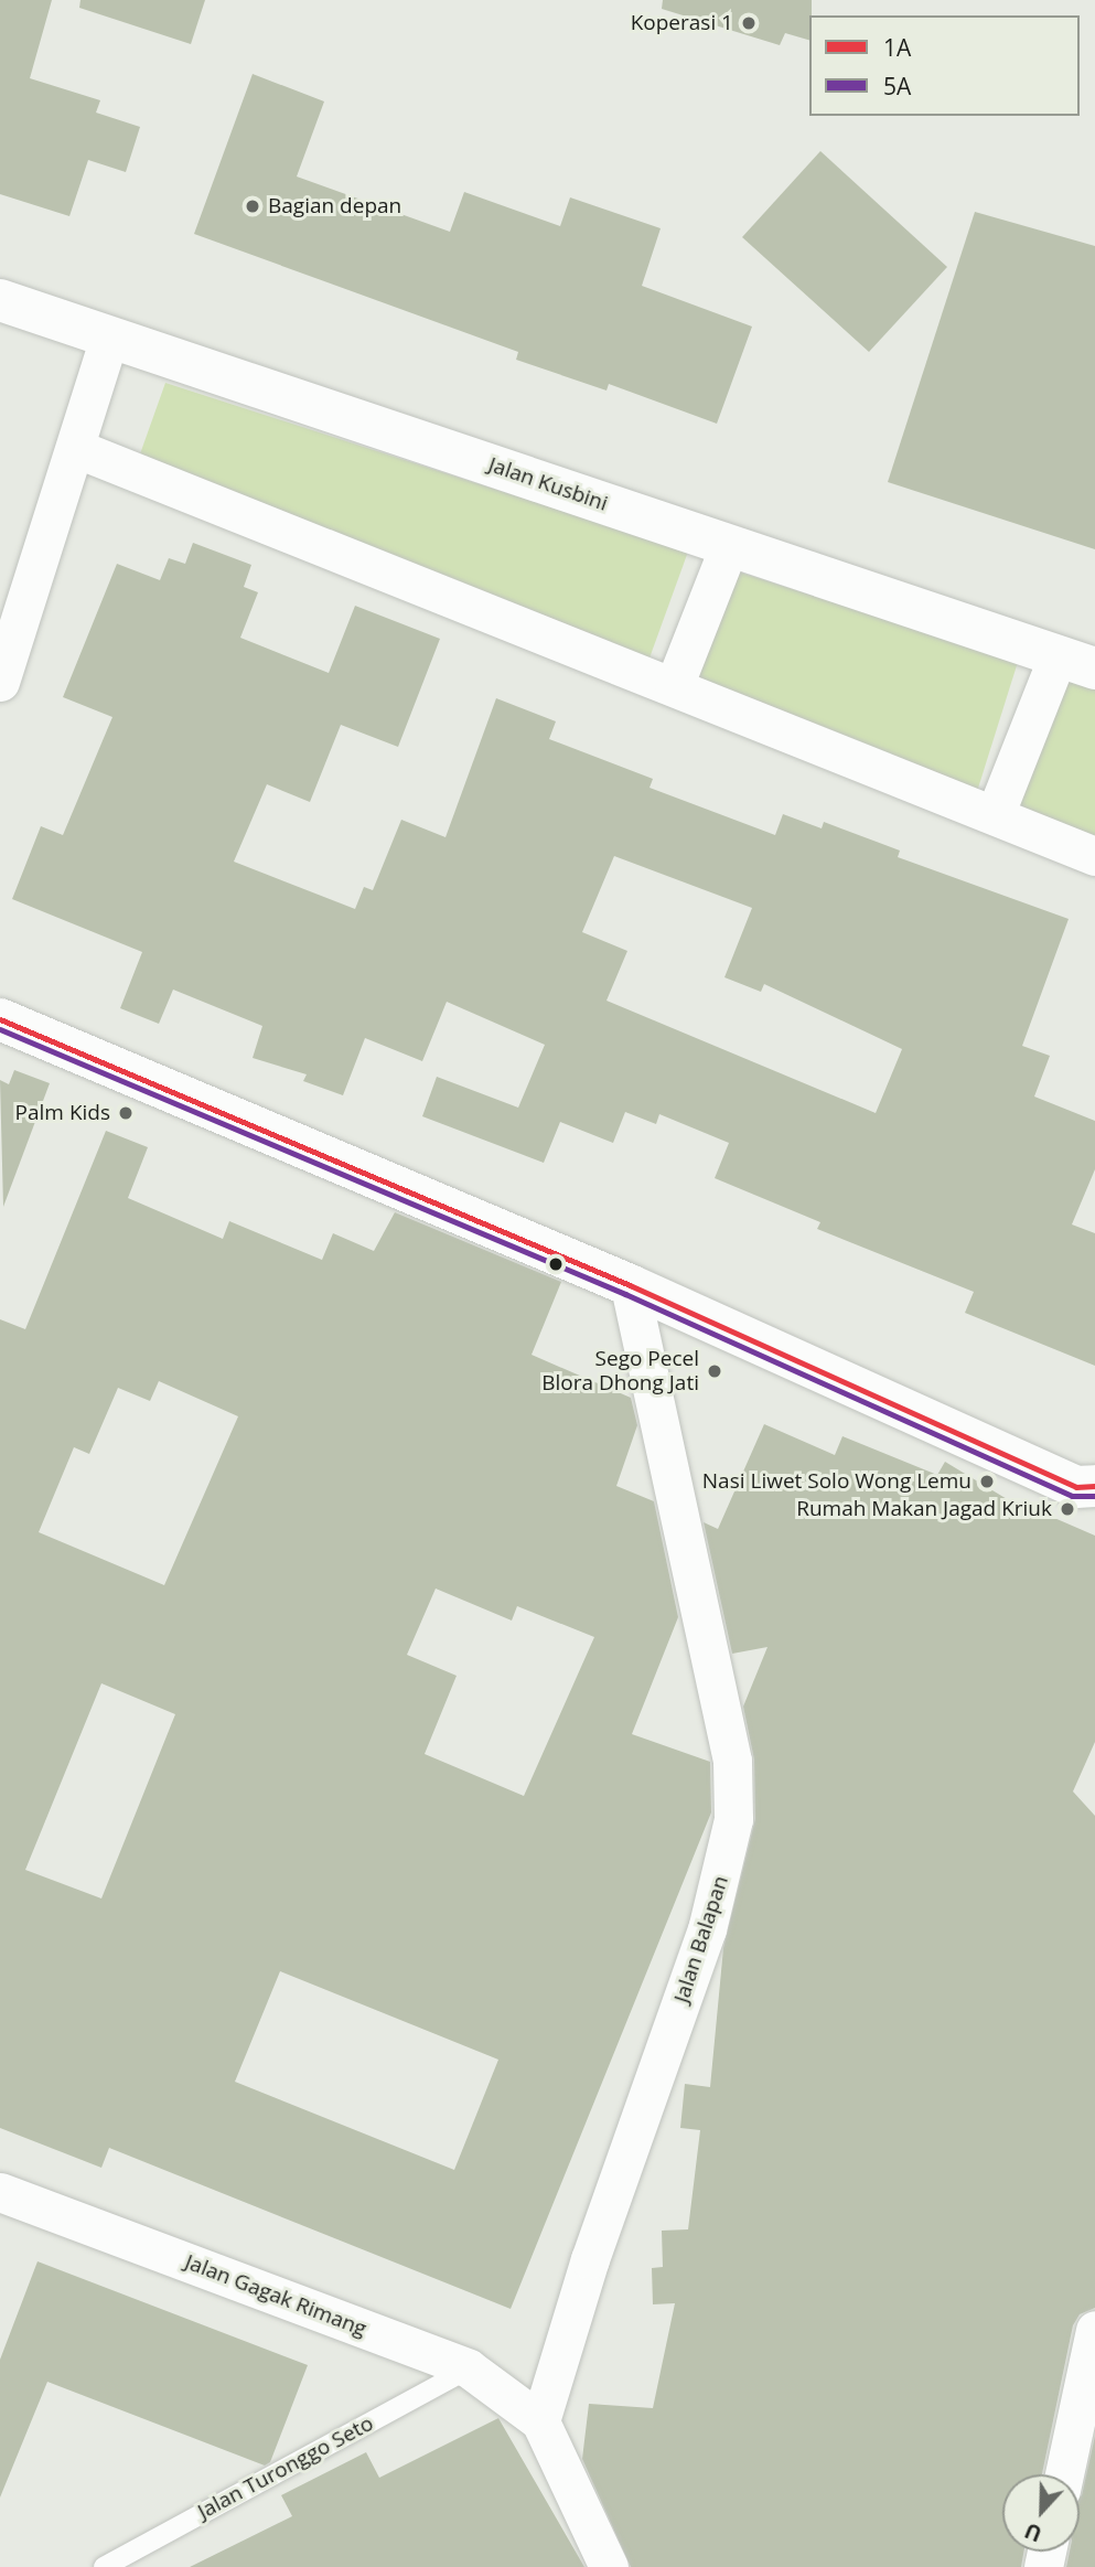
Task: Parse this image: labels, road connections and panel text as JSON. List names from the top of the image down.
{
  "streets": {
    "main road": ["Jalan Kusbini"],
    "street": ["Jalan Balapan", "Jalan Gagak Rimang"],
    "lane": ["Jalan Turonggo Seto"]
  },
  "crossings": [
    ["Jalan Balapan", "Jalan Gagak Rimang"],
    ["Jalan Gagak Rimang", "Jalan Turonggo Seto"]
  ],
  "places": [
    "Koperasi 1",
    "Bagian depan",
    "Palm Kids",
    "Sego Pecel Blora Dhong Jati",
    "Nasi Liwet Solo Wong Lemu",
    "Rumah Makan Jagad Kriuk"
  ],
  "lines": ["transit line 1A", "transit line 5A"],
  "legend": ["1A", "5A"],
  "north": "bottom"
}
